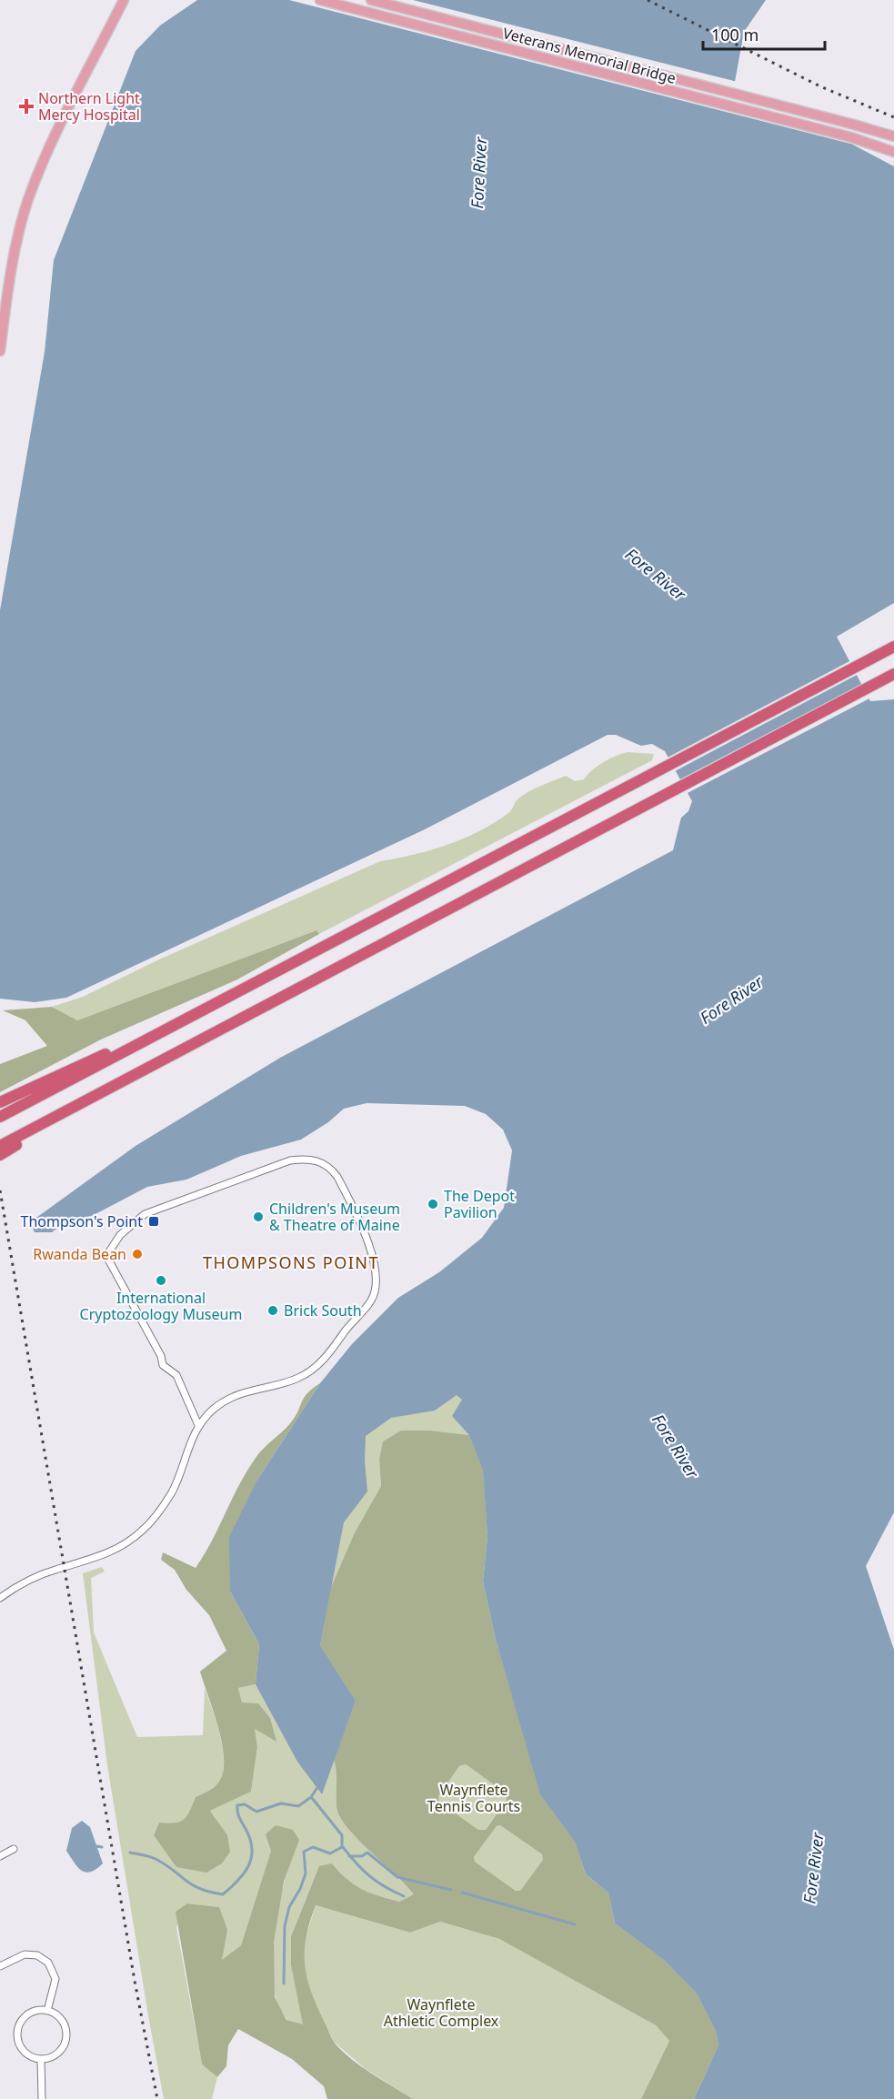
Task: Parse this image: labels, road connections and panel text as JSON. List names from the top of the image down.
{
  "streets": {
    "main road": ["Veterans Memorial Bridge"]
  },
  "districts": ["THOMPSONS POINT"],
  "water": ["Fore River"],
  "parks": ["Waynflete Tennis Courts", "Waynflete Athletic Complex"],
  "places": {
    "health": ["Northern Light Mercy Hospital"],
    "other": [
      "The Depot Pavilion",
      "Children's Museum & Theatre of Maine",
      "Rwanda Bean",
      "International Cryptozoology Museum",
      "Brick South"
    ],
    "transit": ["Thompson's Point"]
  },
  "scale_bar": "100 m"
}
